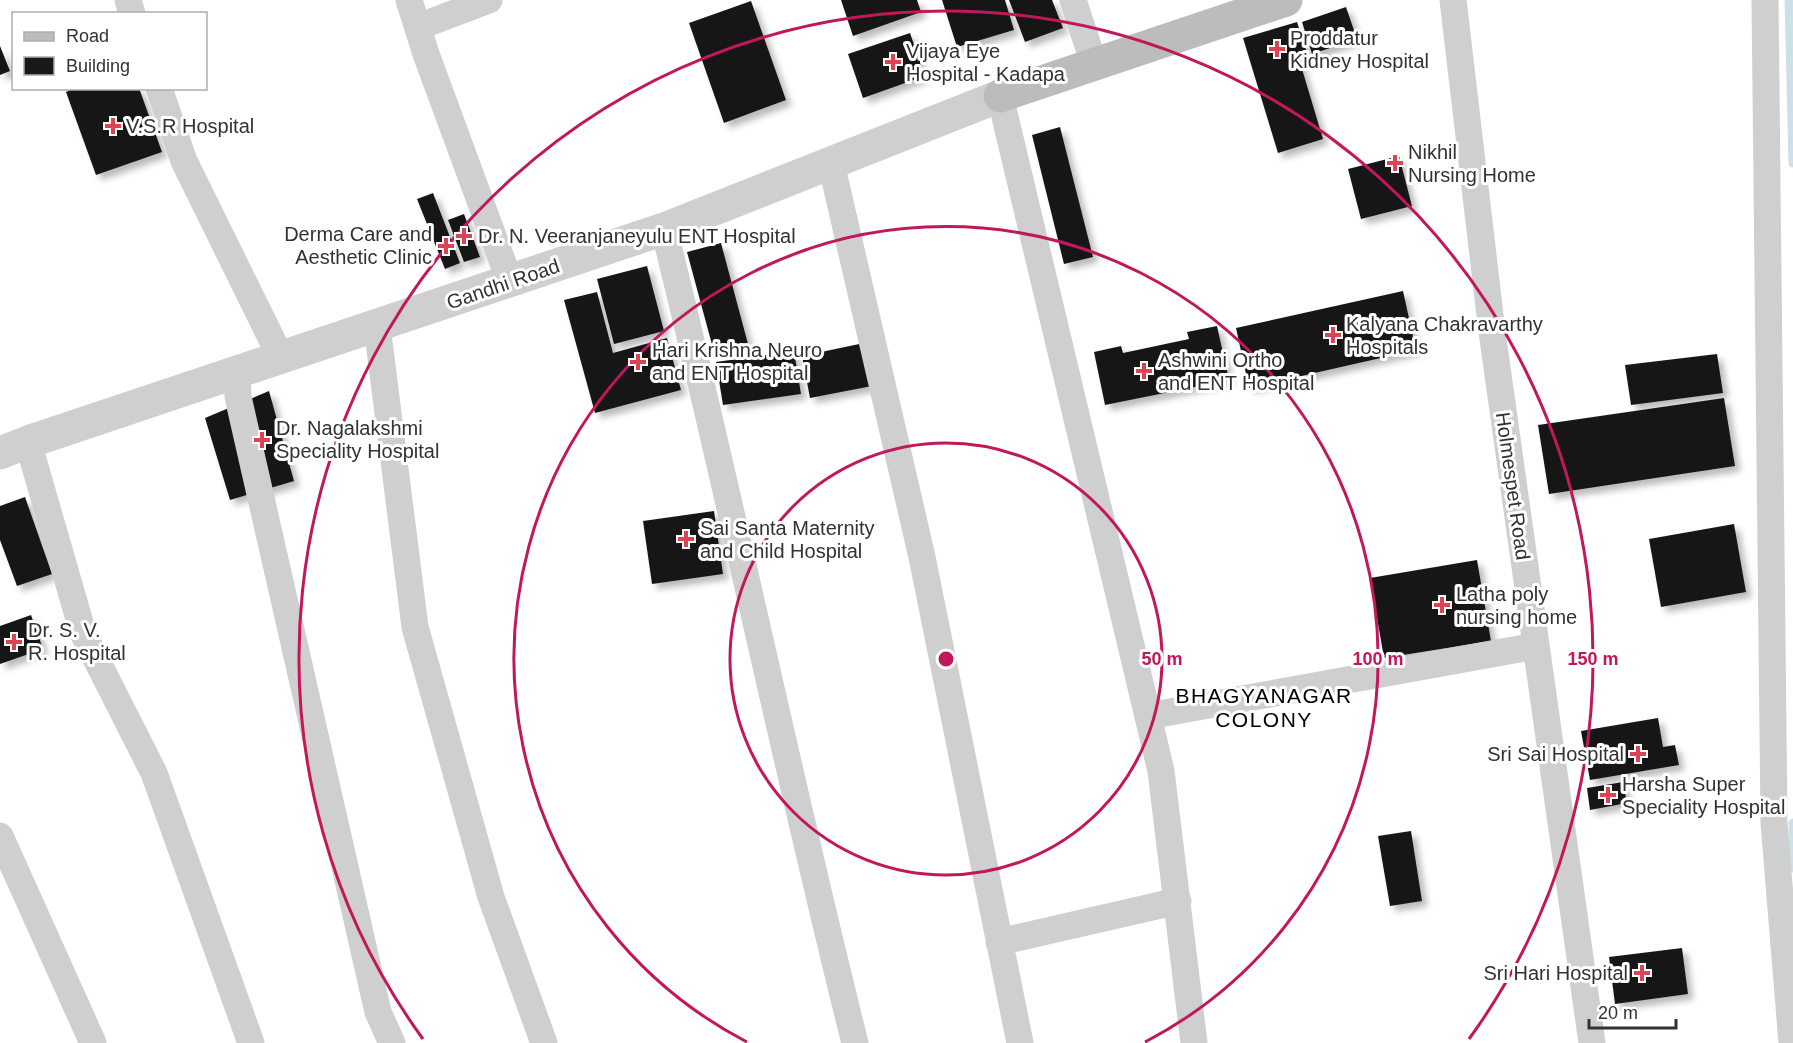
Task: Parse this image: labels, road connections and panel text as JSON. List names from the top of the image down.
{
  "streets": {
    "street": ["Gandhi Road", "Holmespet Road"]
  },
  "districts": ["BHAGYANAGAR COLONY"],
  "places": {
    "health": [
      "Proddatur Kidney Hospital",
      "Vijaya Eye Hospital - Kadapa",
      "V.S.R Hospital",
      "Nikhil Nursing Home",
      "Dr. N. Veeranjaneyulu ENT Hospital",
      "Derma Care and Aesthetic Clinic",
      "Kalyana Chakravarthy Hospitals",
      "Hari Krishna Neuro and ENT Hospital",
      "Ashwini Ortho and ENT Hospital",
      "Dr. Nagalakshmi Speciality Hospital",
      "Sai Santa Maternity and Child Hospital",
      "Latha poly nursing home",
      "Dr. S. V. R. Hospital",
      "Sri Sai Hospital",
      "Harsha Super Speciality Hospital",
      "Sri Hari Hospital"
    ]
  },
  "legend": ["Road", "Building"],
  "scale_bar": "20 m",
  "rings": ["50 m", "100 m", "150 m"]
}
